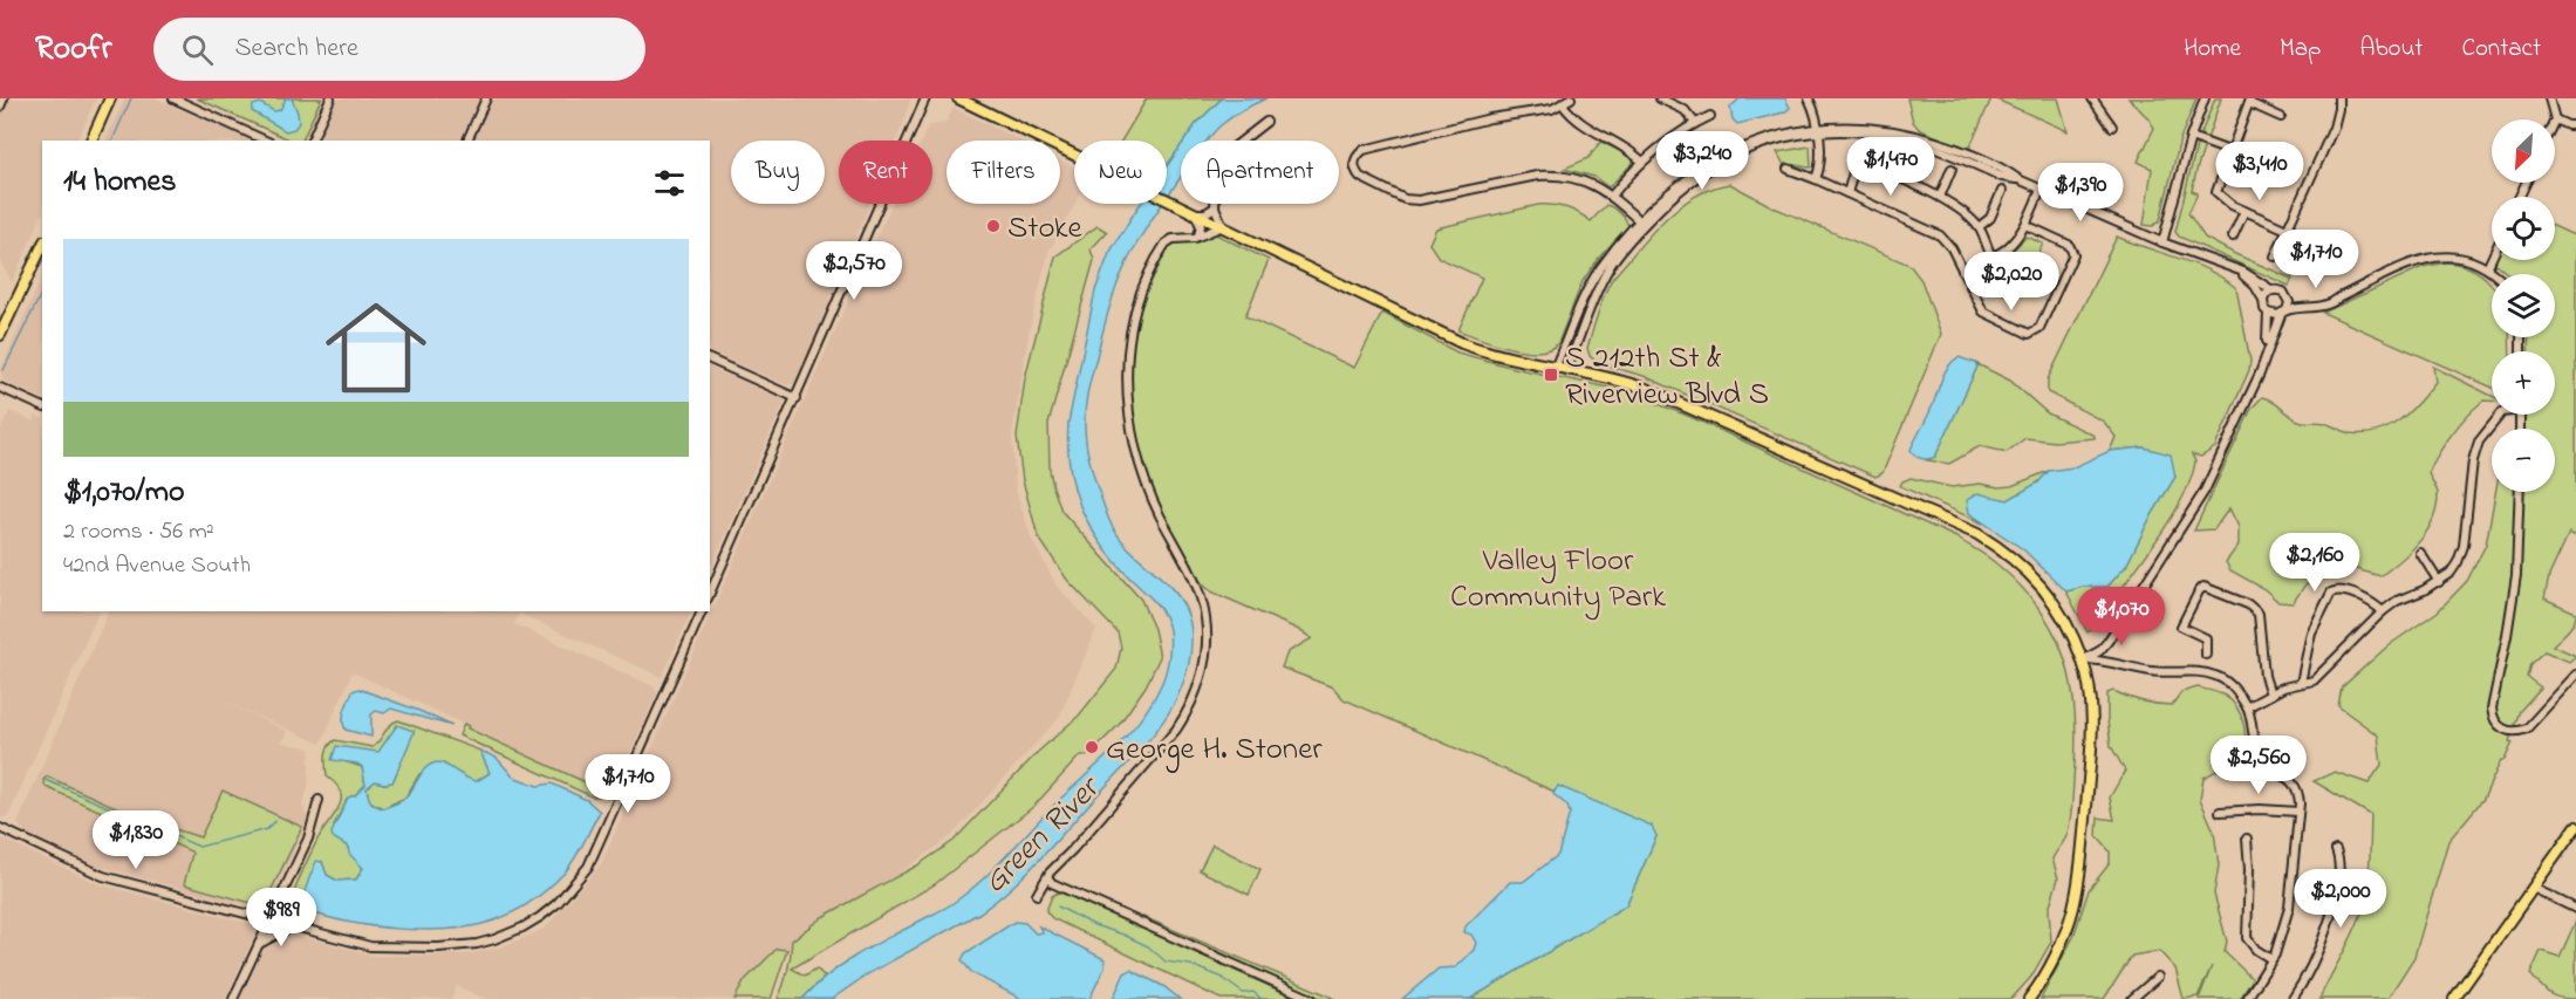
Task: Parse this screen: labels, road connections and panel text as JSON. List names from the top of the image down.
{
  "water": ["Green River"],
  "parks": ["Valley Floor Community Park"],
  "places": {
    "other": ["Stoke", "George H. Stoner"],
    "transit": ["S 212th St & Riverview Blvd S"]
  },
  "north": "bottom left",
  "page": {
    "header": "Roofr",
    "search": "Search here",
    "nav": [
      "Home",
      "Map",
      "About",
      "Contact"
    ],
    "map_buttons": ["+", "−"],
    "price": [
      "$3,240",
      "$1,470",
      "$3,410",
      "$1,390",
      "$1,710",
      "$2,570",
      "$2,020",
      "$2,160",
      "$1,070",
      "$2,560",
      "$1,710",
      "$1,830",
      "$2,000",
      "$989"
    ],
    "chip": [
      "Buy",
      "Rent",
      "Filters",
      "New",
      "Apartment"
    ],
    "heading": "14 homes",
    "list": [
      {
        "name": "$1,070/mo",
        "note": "2 rooms · 56 m² · 42nd Avenue South"
      }
    ]
  }
}
